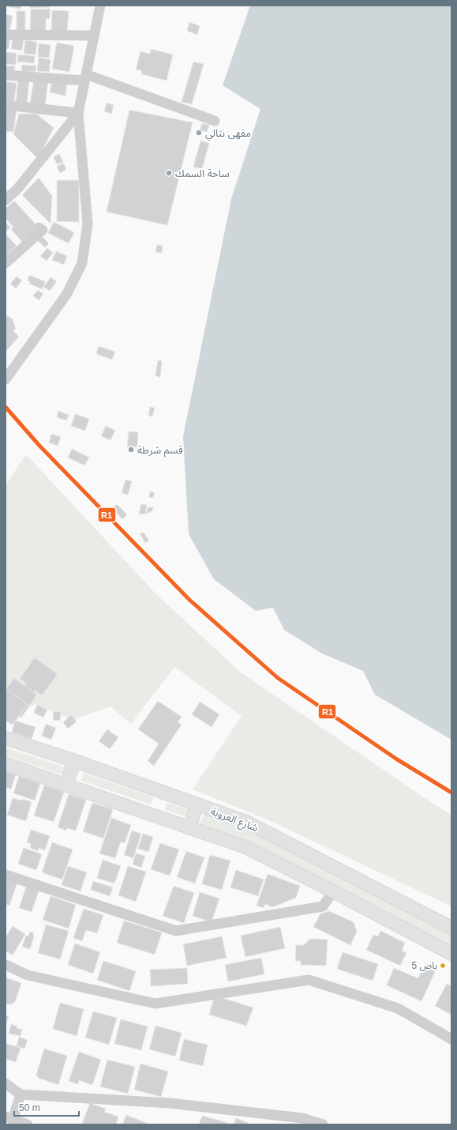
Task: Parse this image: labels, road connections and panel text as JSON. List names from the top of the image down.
{
  "streets": {
    "main road": ["شارع العروبة"]
  },
  "places": [
    "مقهى نتالي",
    "ساحة السمك",
    "قسم شرطة",
    "باص 5"
  ],
  "lines": ["transit line R1"],
  "scale_bar": "50 m"
}
